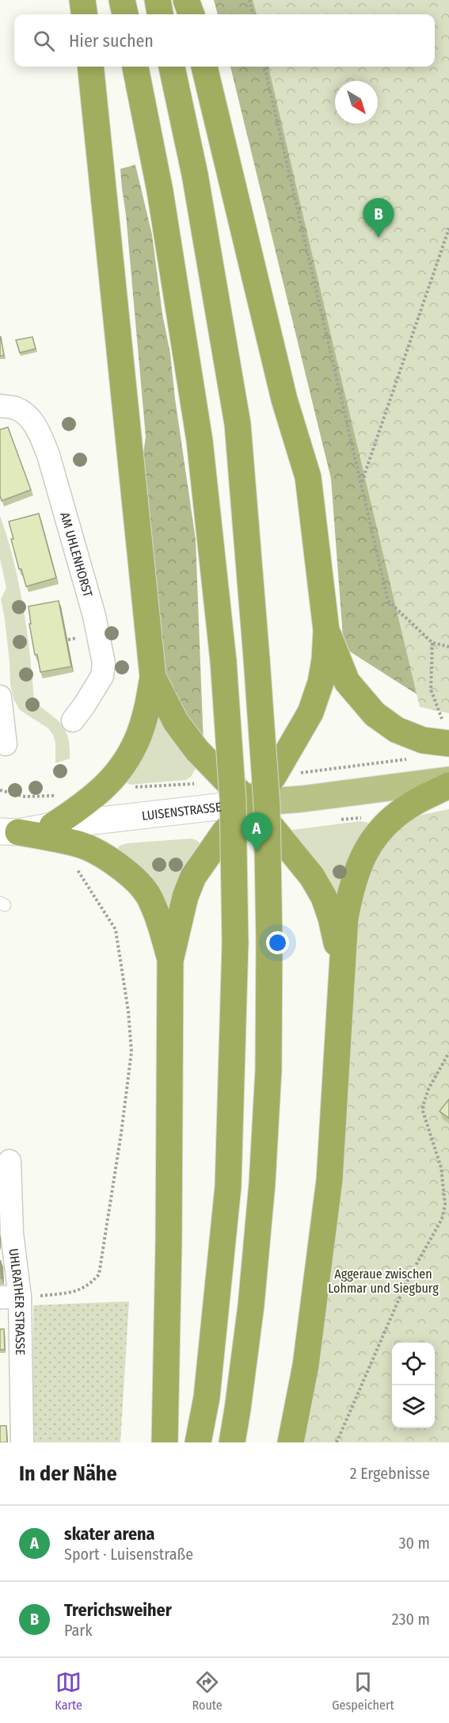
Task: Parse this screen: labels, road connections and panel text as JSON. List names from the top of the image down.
{
  "streets": {
    "main road": ["LUISENSTRASSE"],
    "street": ["AM UHLENHORST", "UHLRATHER STRASSE"]
  },
  "parks": ["Aggeraue zwischen Lohmar und Siegburg"],
  "north": "bottom right",
  "page": {
    "search": "Hier suchen",
    "pins": ["B", "A"],
    "heading": ["In der Nähe", "2 Ergebnisse"],
    "list": [
      {
        "mark": "A",
        "name": "skater arena",
        "note": "Sport · Luisenstraße",
        "value": "30 m"
      },
      {
        "mark": "B",
        "name": "Trerichsweiher",
        "note": "Park",
        "value": "230 m"
      }
    ],
    "nav": ["Karte", "Route", "Gespeichert"]
  }
}
